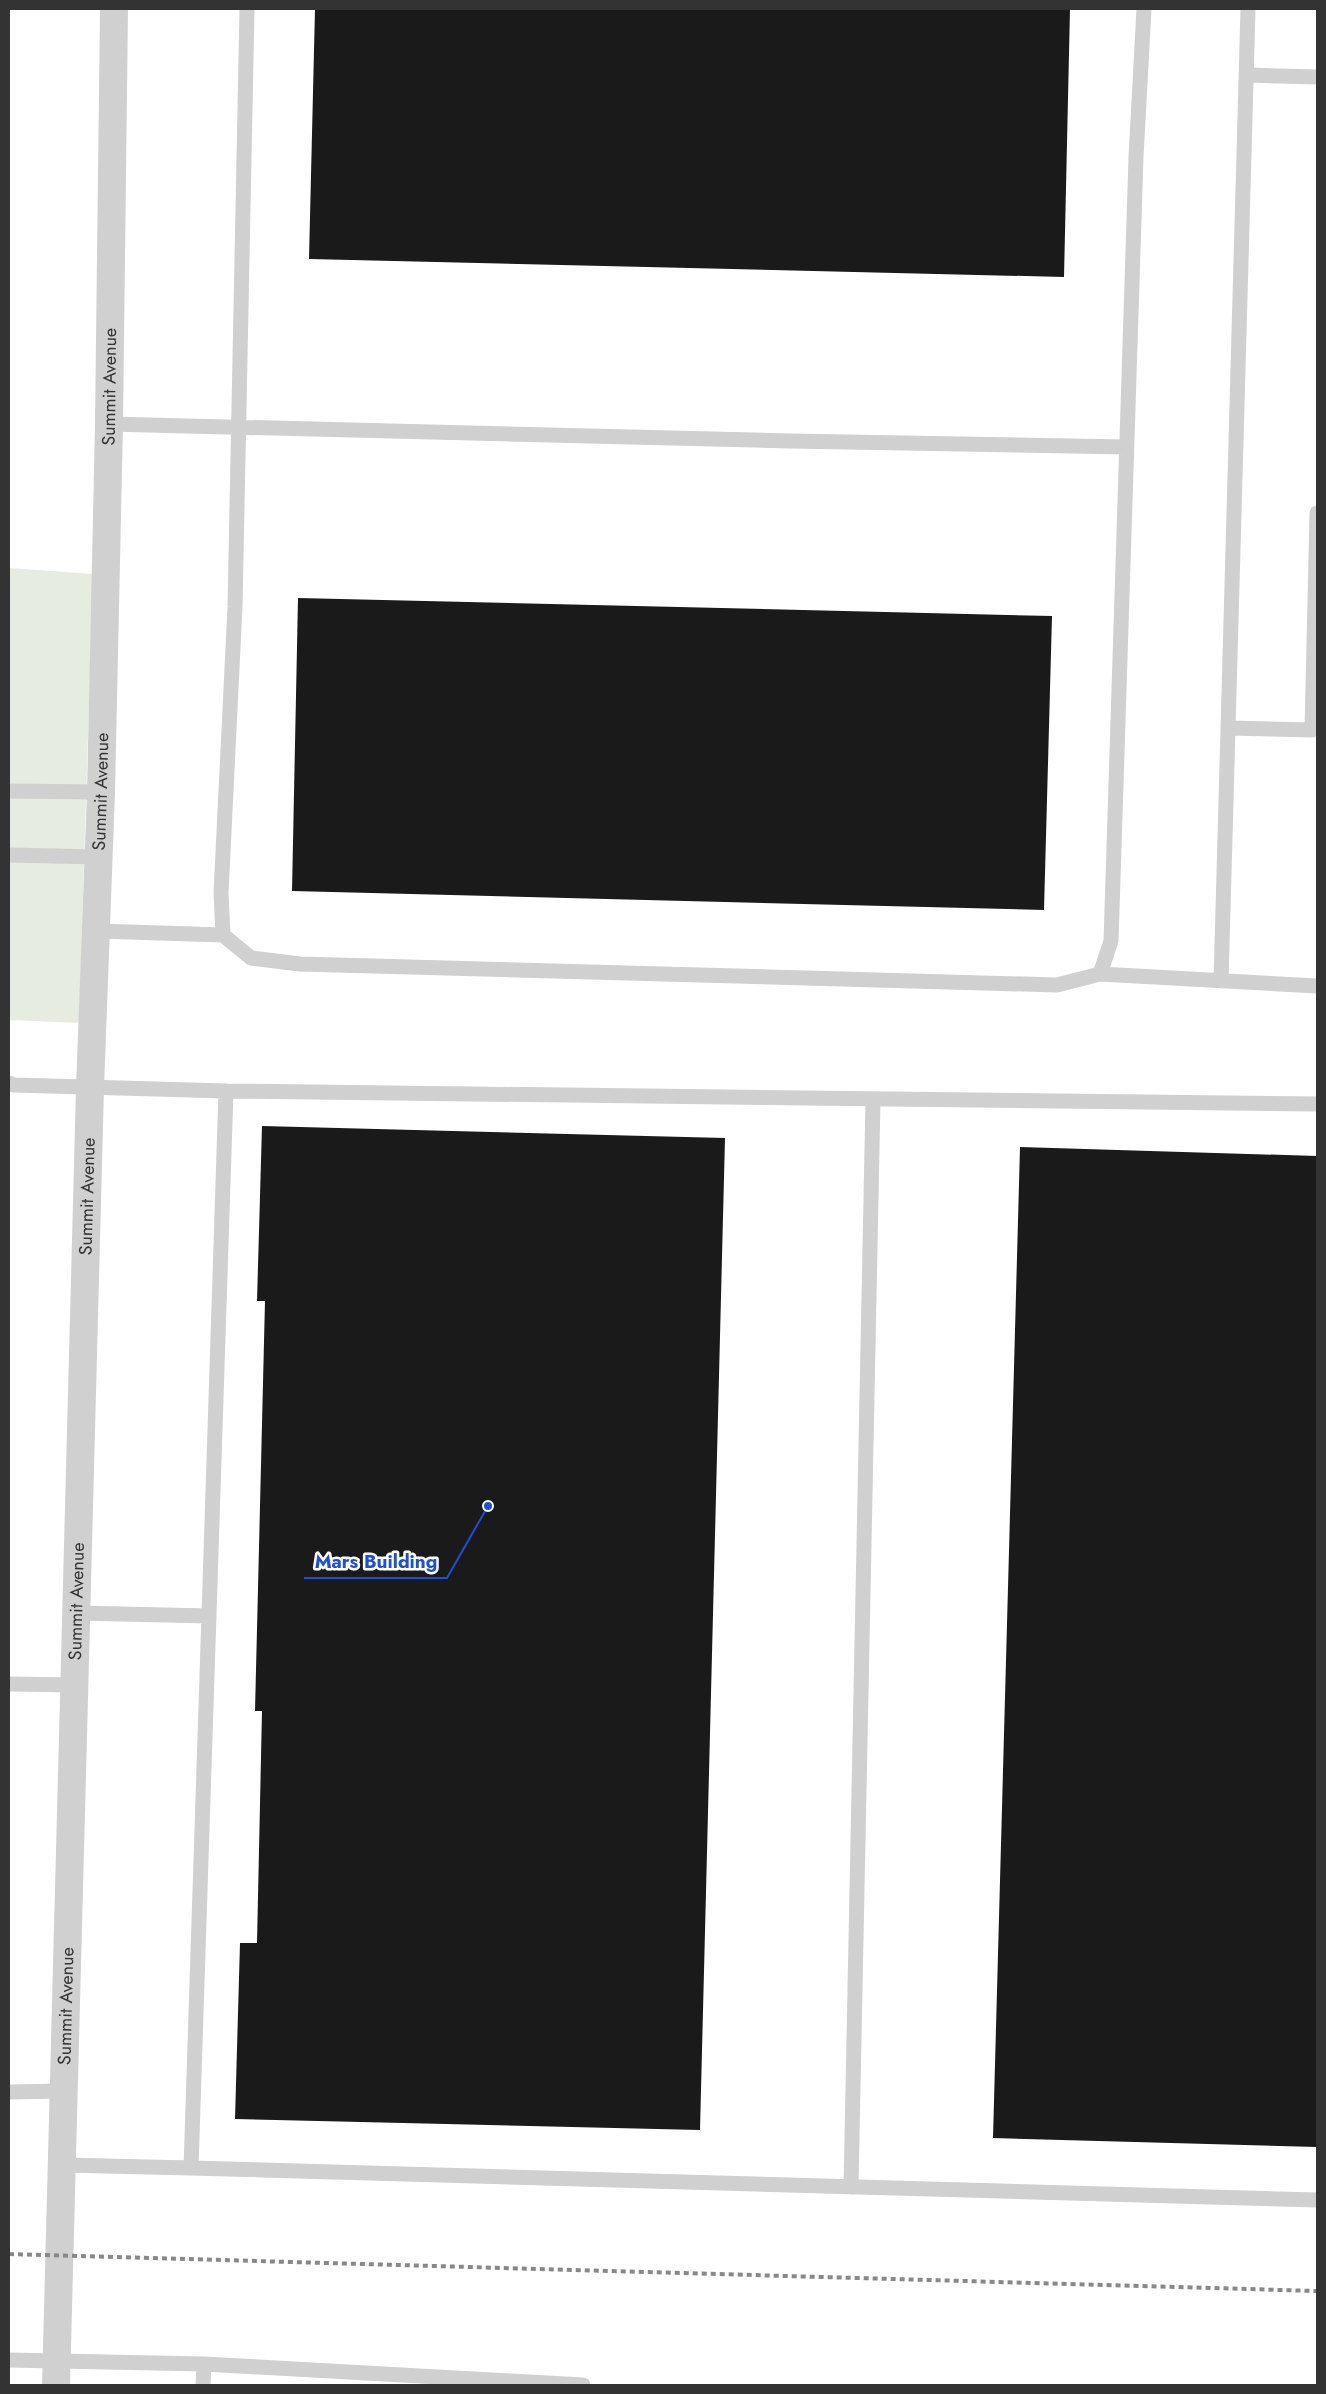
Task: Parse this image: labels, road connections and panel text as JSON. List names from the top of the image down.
{
  "streets": {
    "street": ["Summit Avenue"]
  },
  "places": ["Mars Building"]
}
